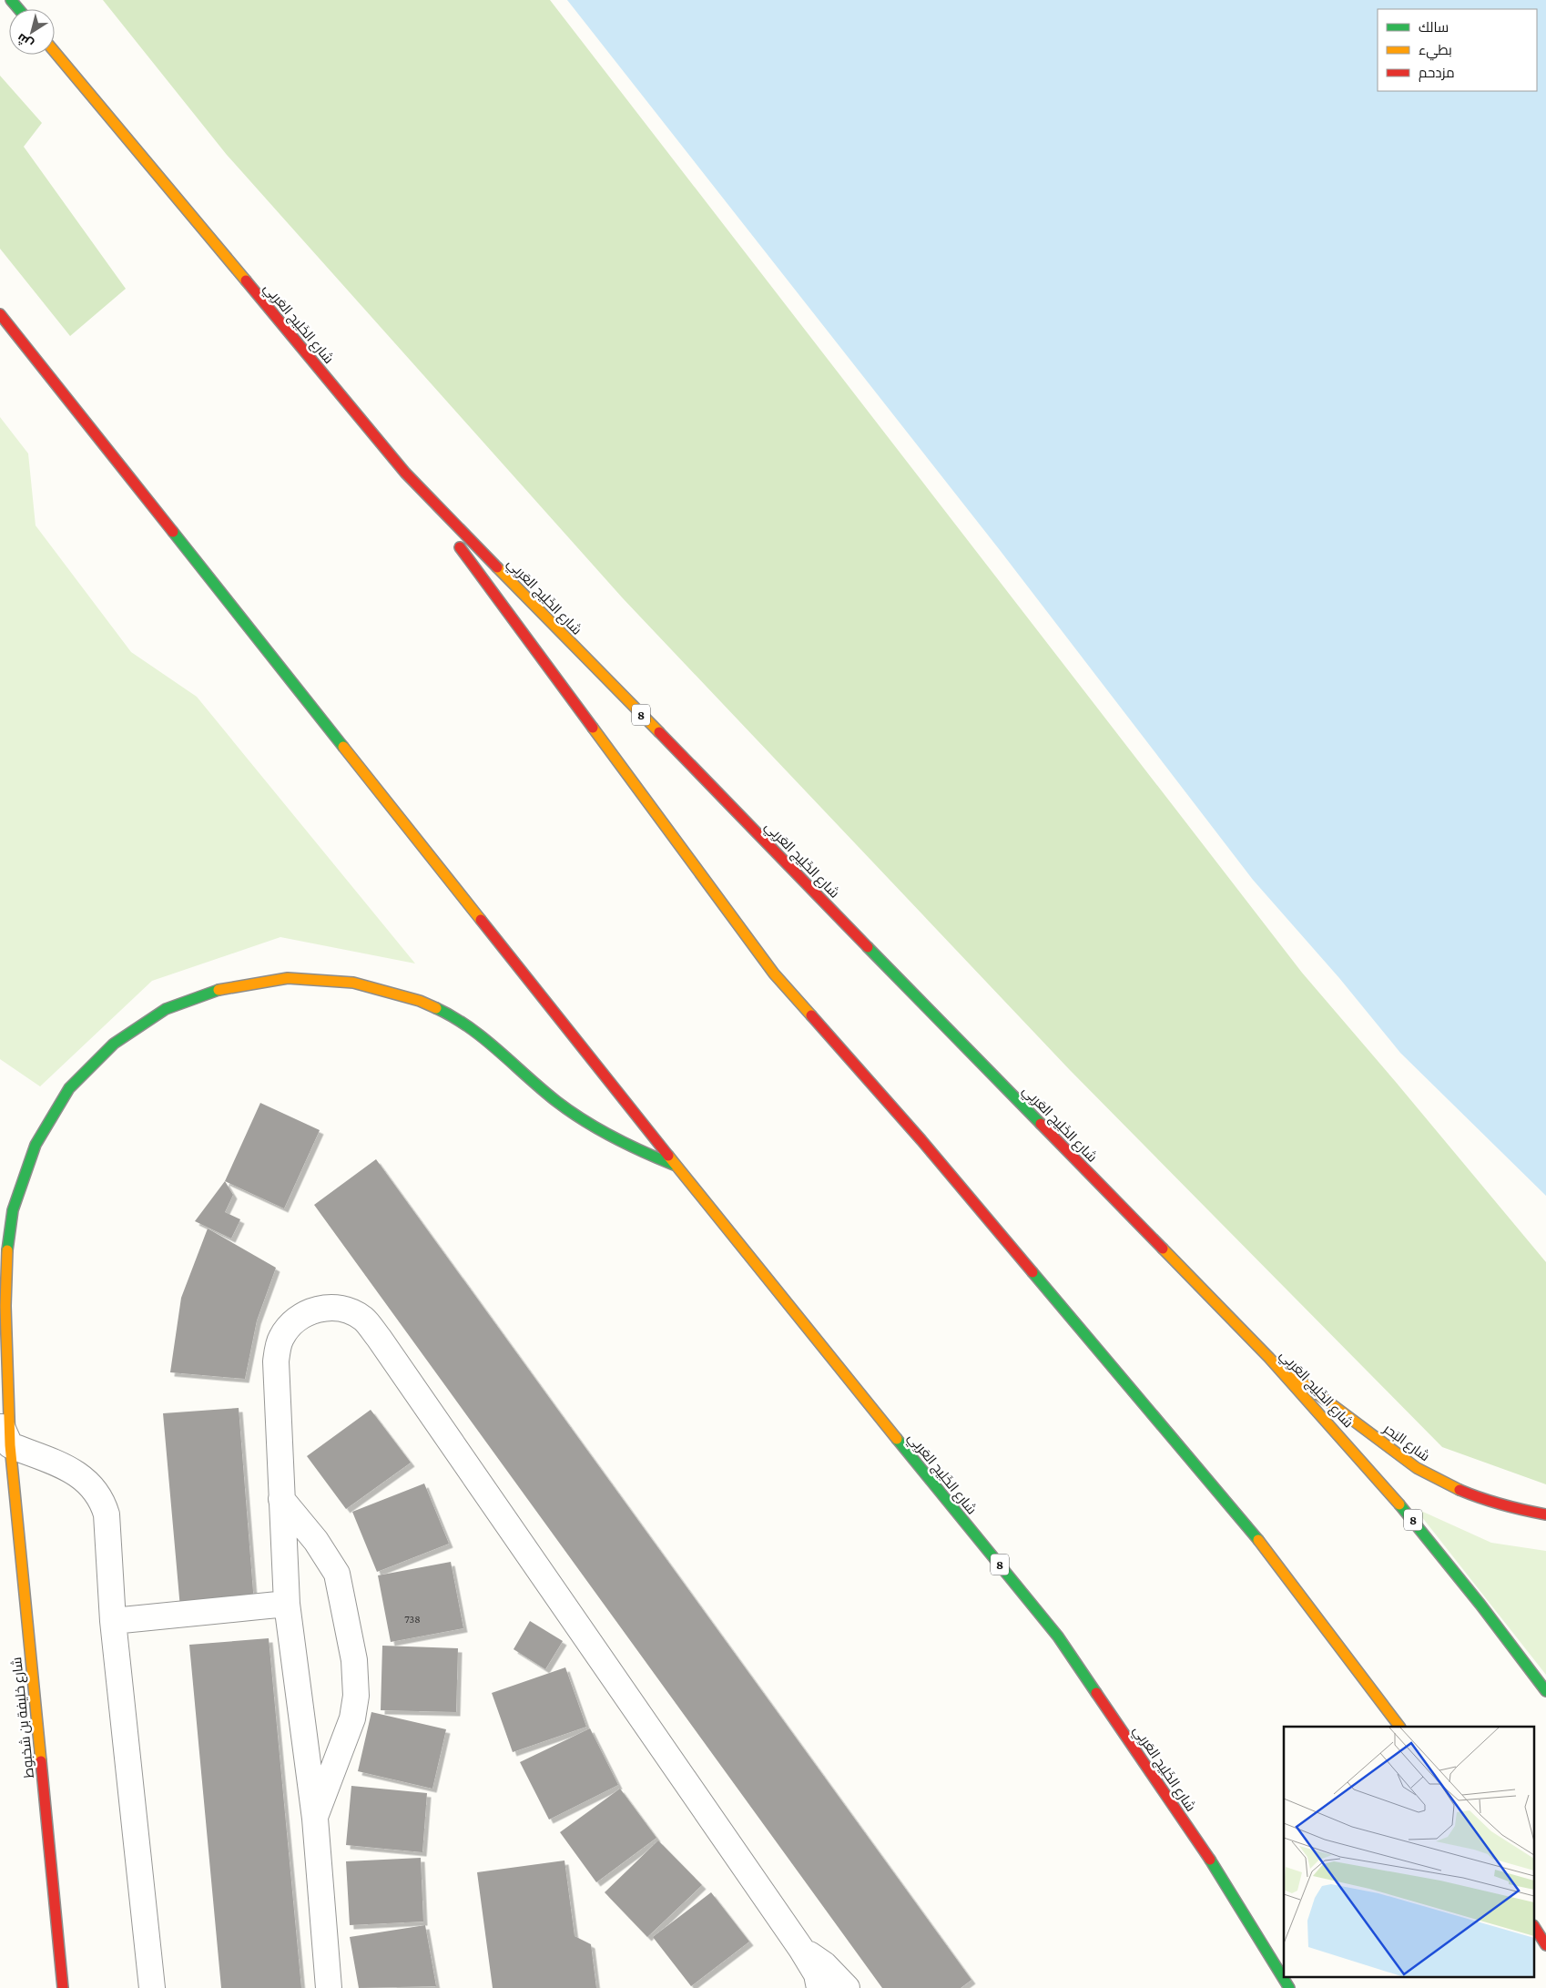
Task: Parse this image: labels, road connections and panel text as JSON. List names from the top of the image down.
{
  "streets": {
    "main road": [
      "شارع الخَلِيج العَربِي",
      "8",
      "شارع البَحر",
      "شارع خليفة بن شخبوط"
    ]
  },
  "crossings": [
    ["شارع الخَلِيج العَربِي", "شارع البَحر"],
    ["شارع الخَلِيج العَربِي", "شارع خليفة بن شخبوط"]
  ],
  "house_numbers": ["738"],
  "legend": ["سالك", "بطيء", "مزدحم"],
  "north": "bottom left"
}
